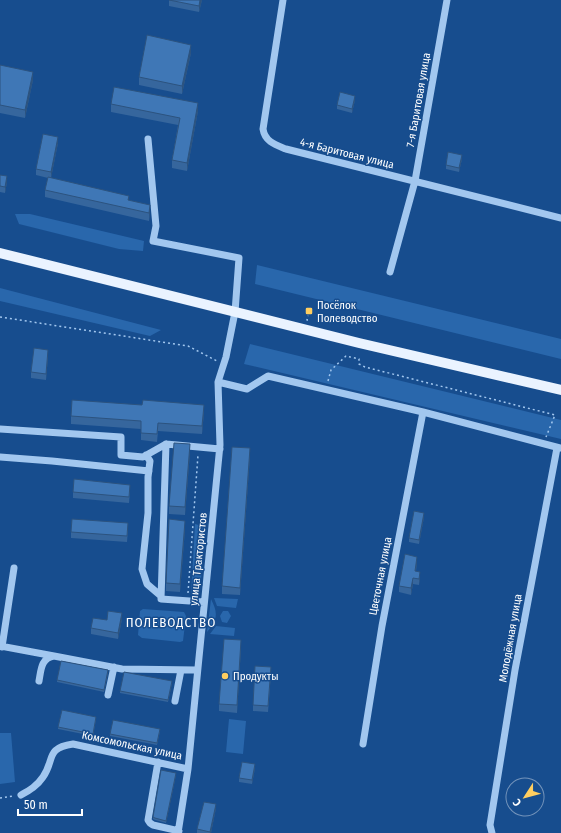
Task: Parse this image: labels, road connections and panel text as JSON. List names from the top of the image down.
{
  "streets": {
    "street": [
      "7-я Баритовая улица",
      "4-я Баритовая улица",
      "улица Трактористов",
      "Цветочная улица",
      "Молодёжная улица",
      "Комсомольская улица"
    ]
  },
  "crossings": [
    ["7-я Баритовая улица", "4-я Баритовая улица"],
    ["улица Трактористов", "Комсомольская улица"]
  ],
  "districts": ["ПОЛЕВОДСТВО"],
  "places": {
    "transit": ["Посёлок Полеводство"],
    "other": ["Продукты"]
  },
  "scale_bar": "50 m",
  "north": "bottom left"
}
